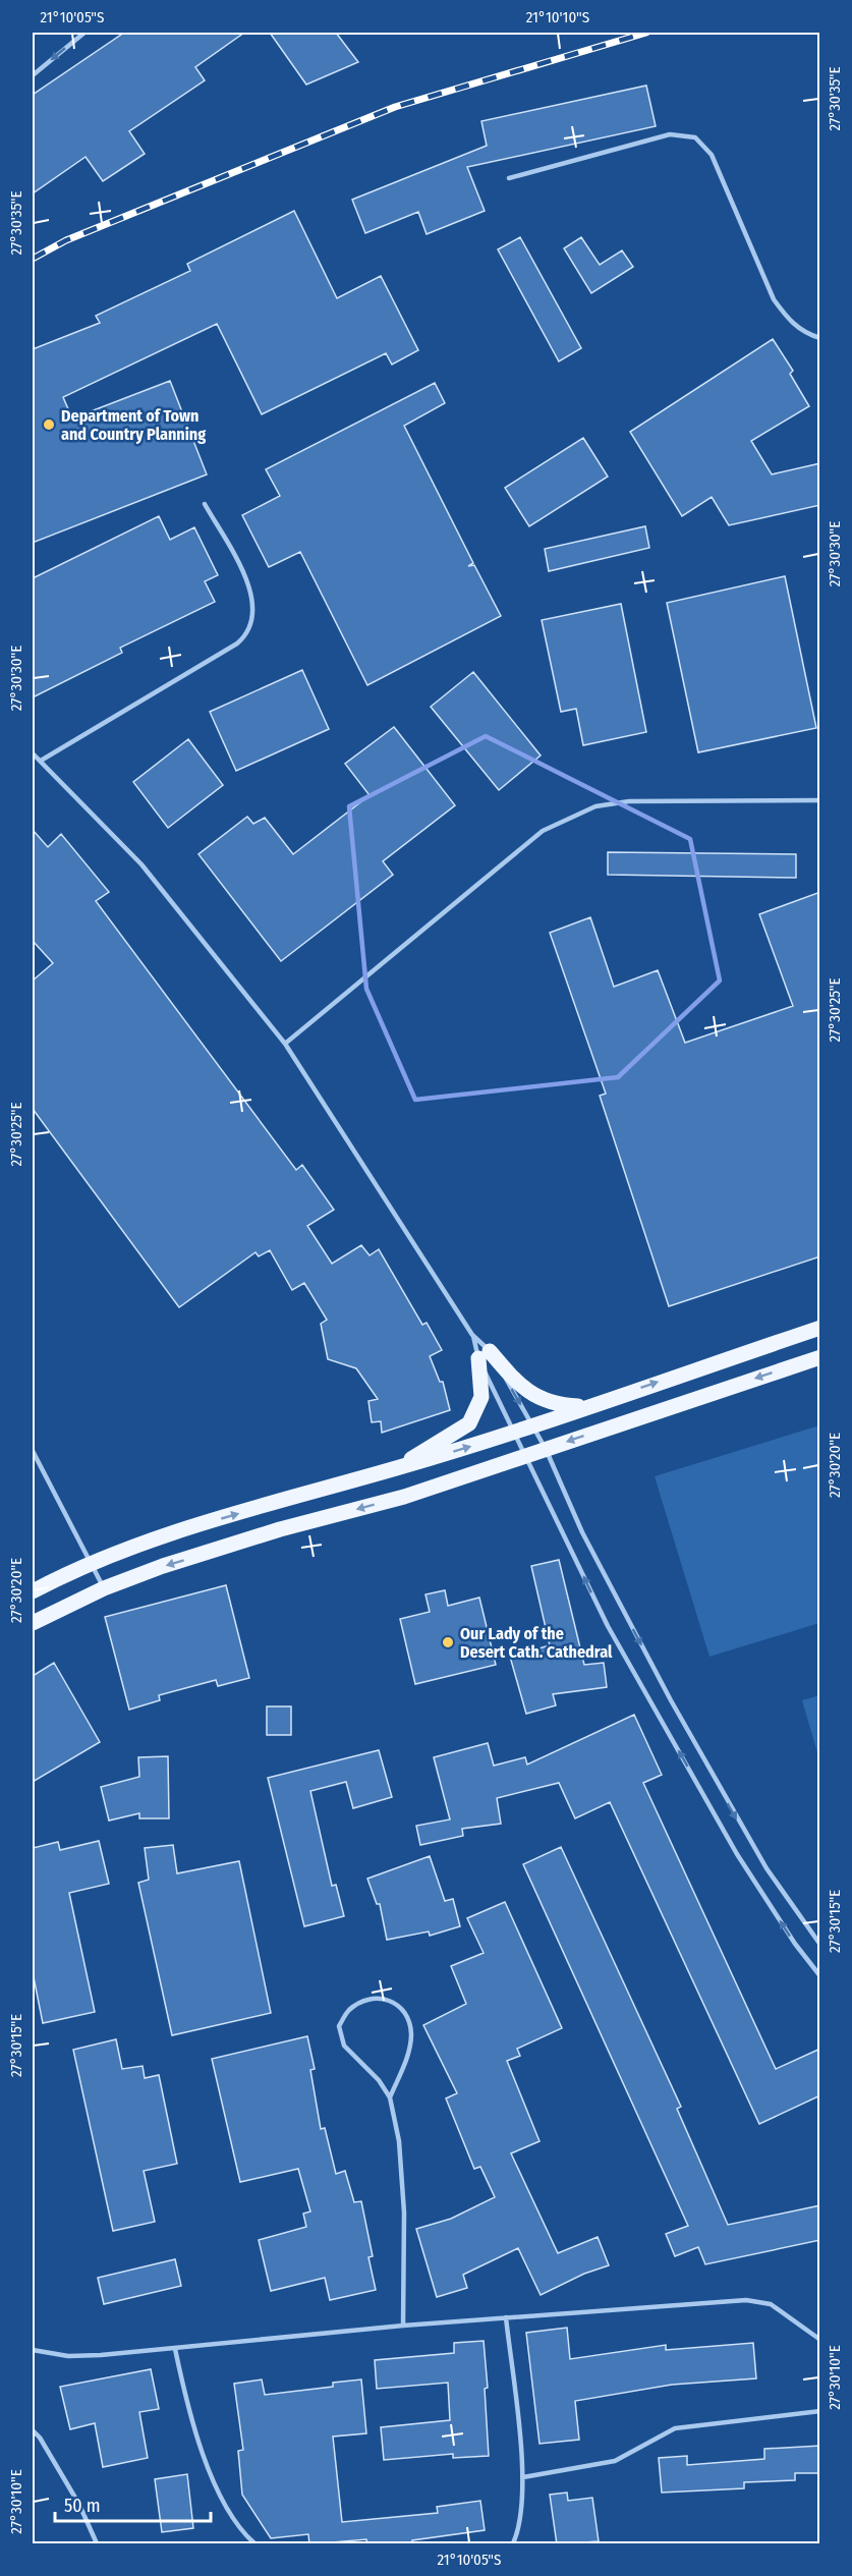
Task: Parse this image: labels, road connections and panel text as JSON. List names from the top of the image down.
{
  "places": ["Department of Town and Country Planning", "Our Lady of the Desert Cath. Cathedral"],
  "scale_bar": "50 m",
  "coordinates": [
    "21°10'05\"S",
    "21°10'10\"S",
    "27°30'35\"E",
    "27°30'30\"E",
    "27°30'25\"E",
    "27°30'20\"E",
    "27°30'15\"E",
    "27°30'10\"E"
  ]
}
